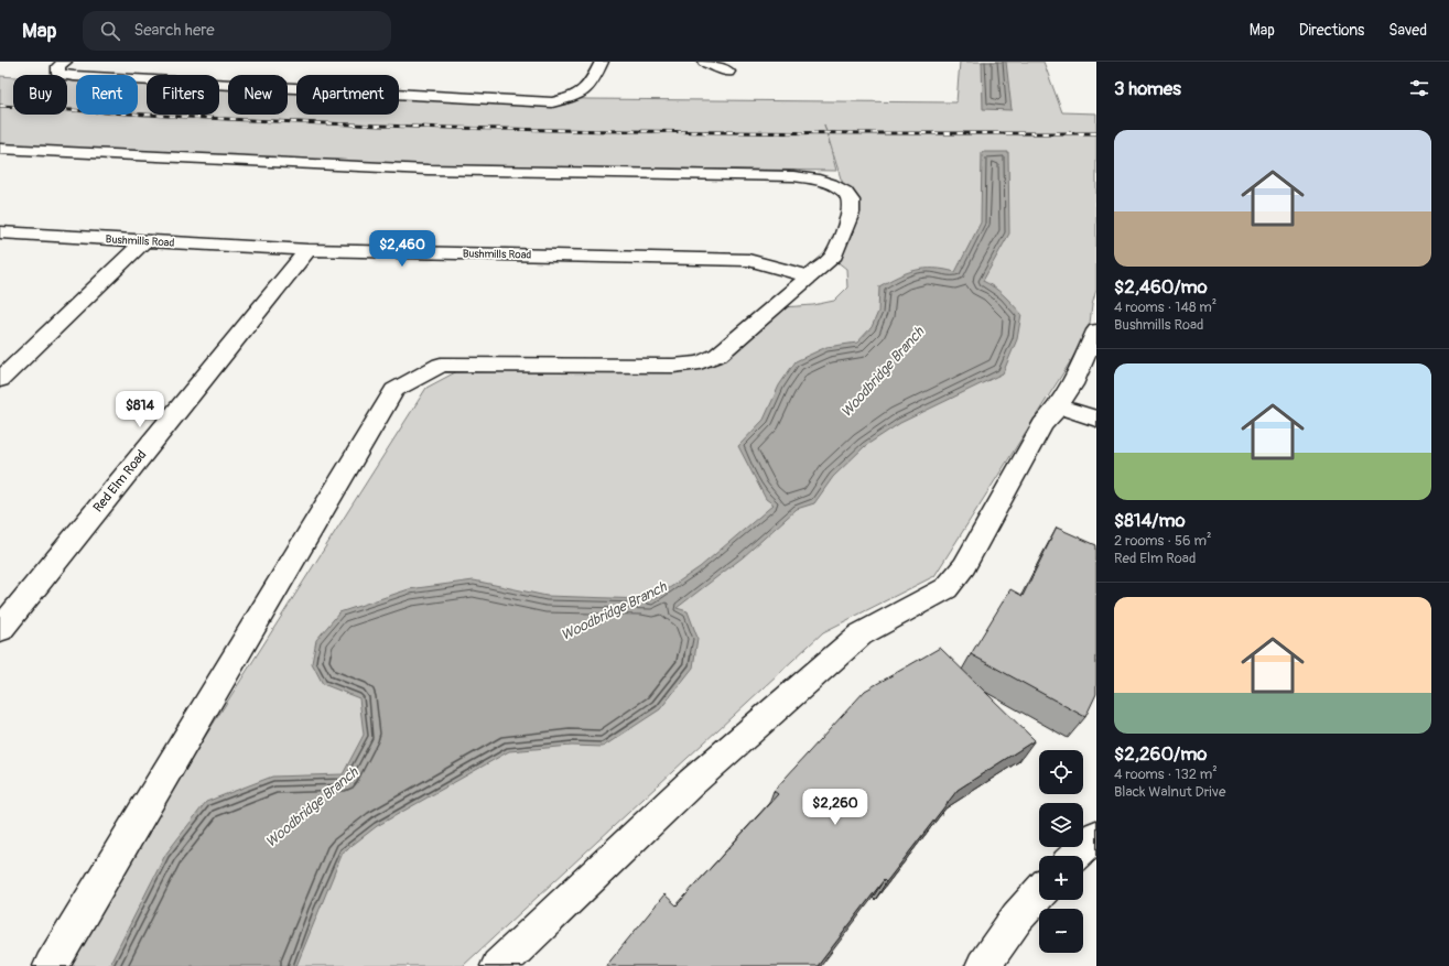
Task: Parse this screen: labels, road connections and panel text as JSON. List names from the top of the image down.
{
  "streets": {
    "street": ["Bushmills Road", "Red Elm Road"]
  },
  "crossings": [
    ["Bushmills Road", "Red Elm Road"]
  ],
  "water": ["Woodbridge Branch"],
  "page": {
    "header": "Map",
    "search": "Search here",
    "nav": ["Map", "Directions", "Saved"],
    "heading": "3 homes",
    "chip": [
      "Buy",
      "Rent",
      "Filters",
      "New",
      "Apartment"
    ],
    "list": [
      {
        "name": "$2,460/mo",
        "note": "4 rooms · 148 m² · Bushmills Road"
      },
      {
        "name": "$814/mo",
        "note": "2 rooms · 56 m² · Red Elm Road"
      },
      {
        "name": "$2,260/mo",
        "note": "4 rooms · 132 m² · Black Walnut Drive"
      }
    ],
    "price": ["$2,460", "$814", "$2,260"],
    "map_buttons": ["+", "−"]
  }
}
